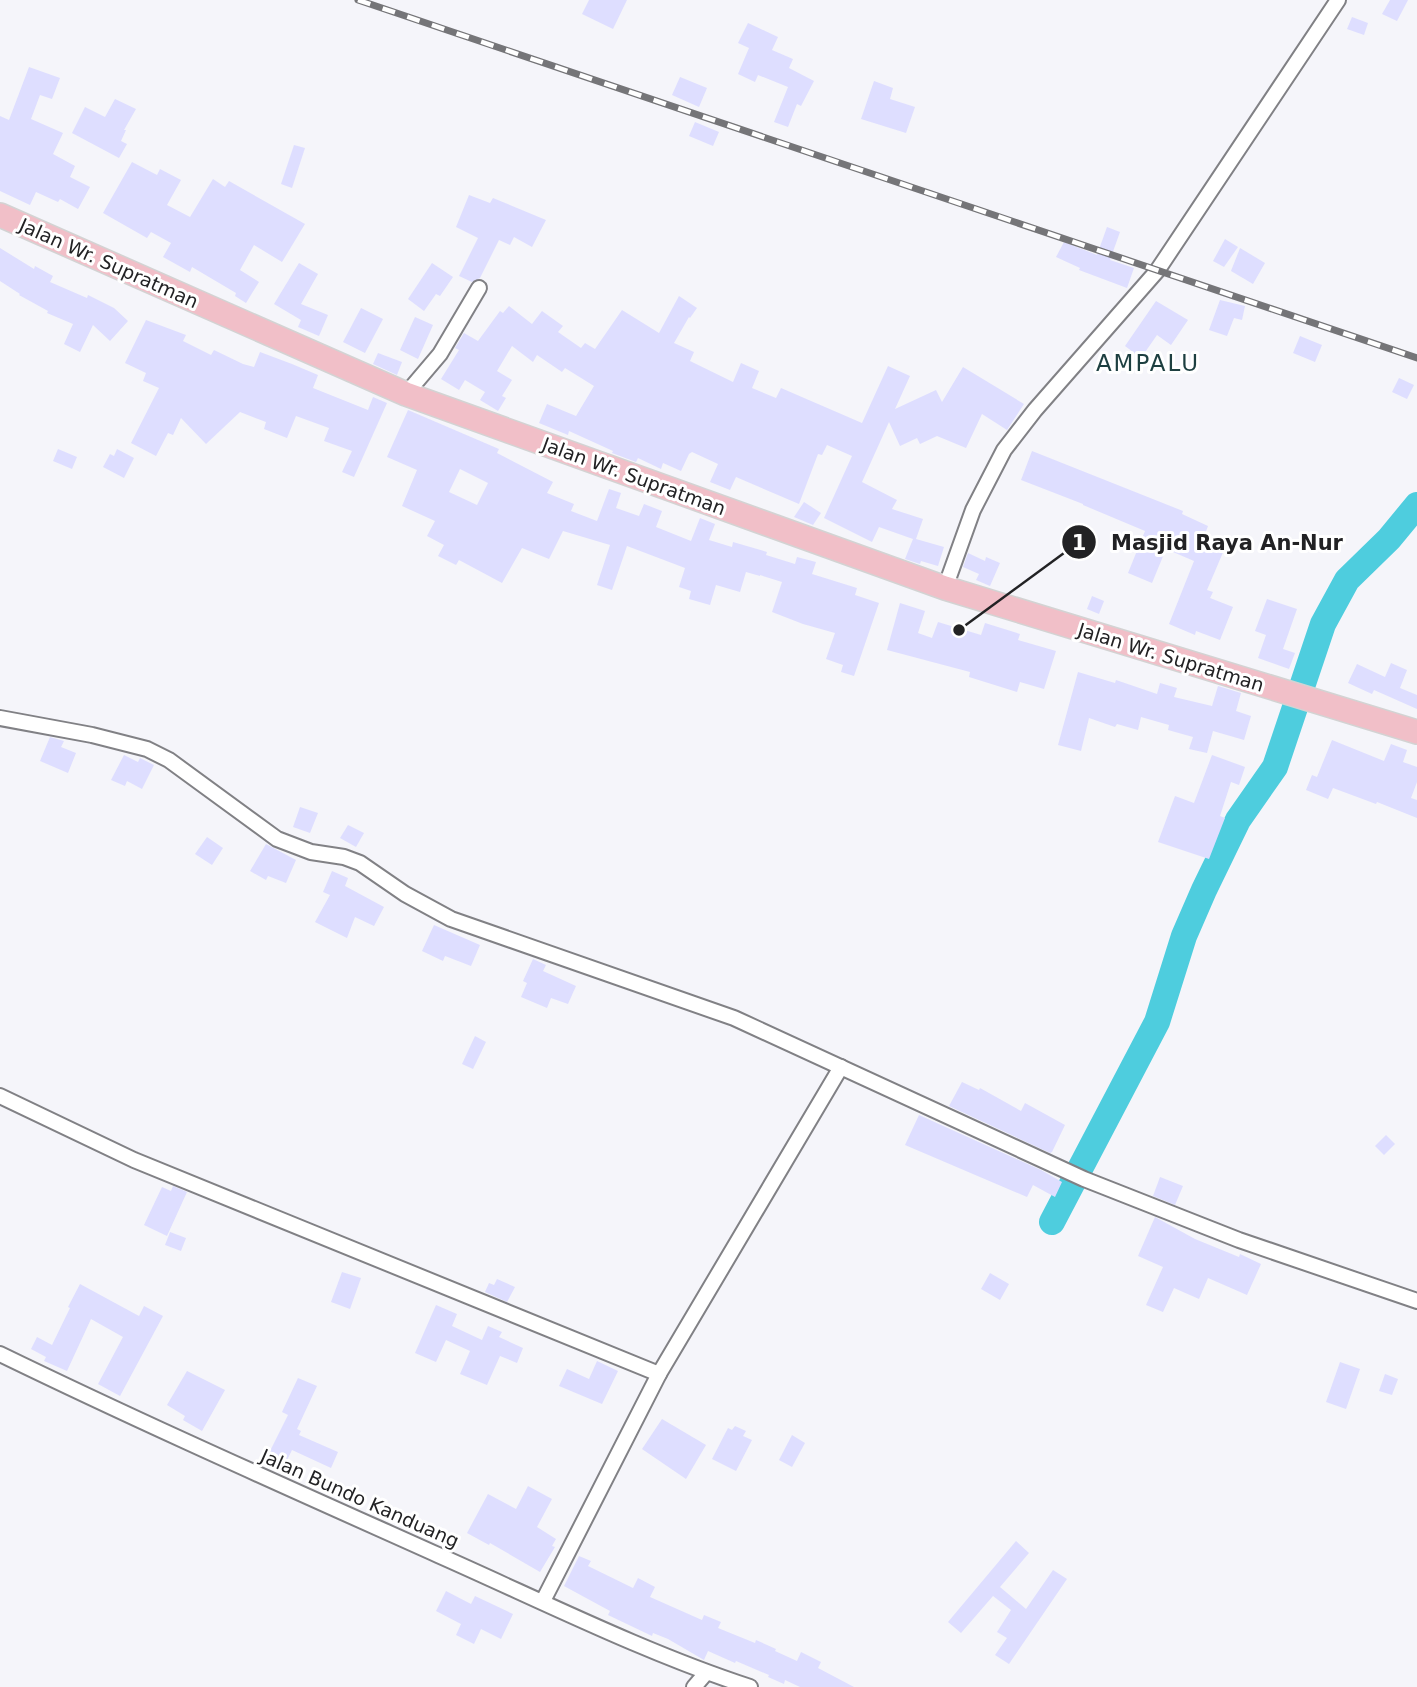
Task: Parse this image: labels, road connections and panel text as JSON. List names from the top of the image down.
{
  "streets": {
    "main road": ["Jalan Wr. Supratman"],
    "street": ["Jalan Bundo Kanduang"]
  },
  "districts": ["AMPALU"],
  "places": ["Masjid Raya An-Nur"]
}
